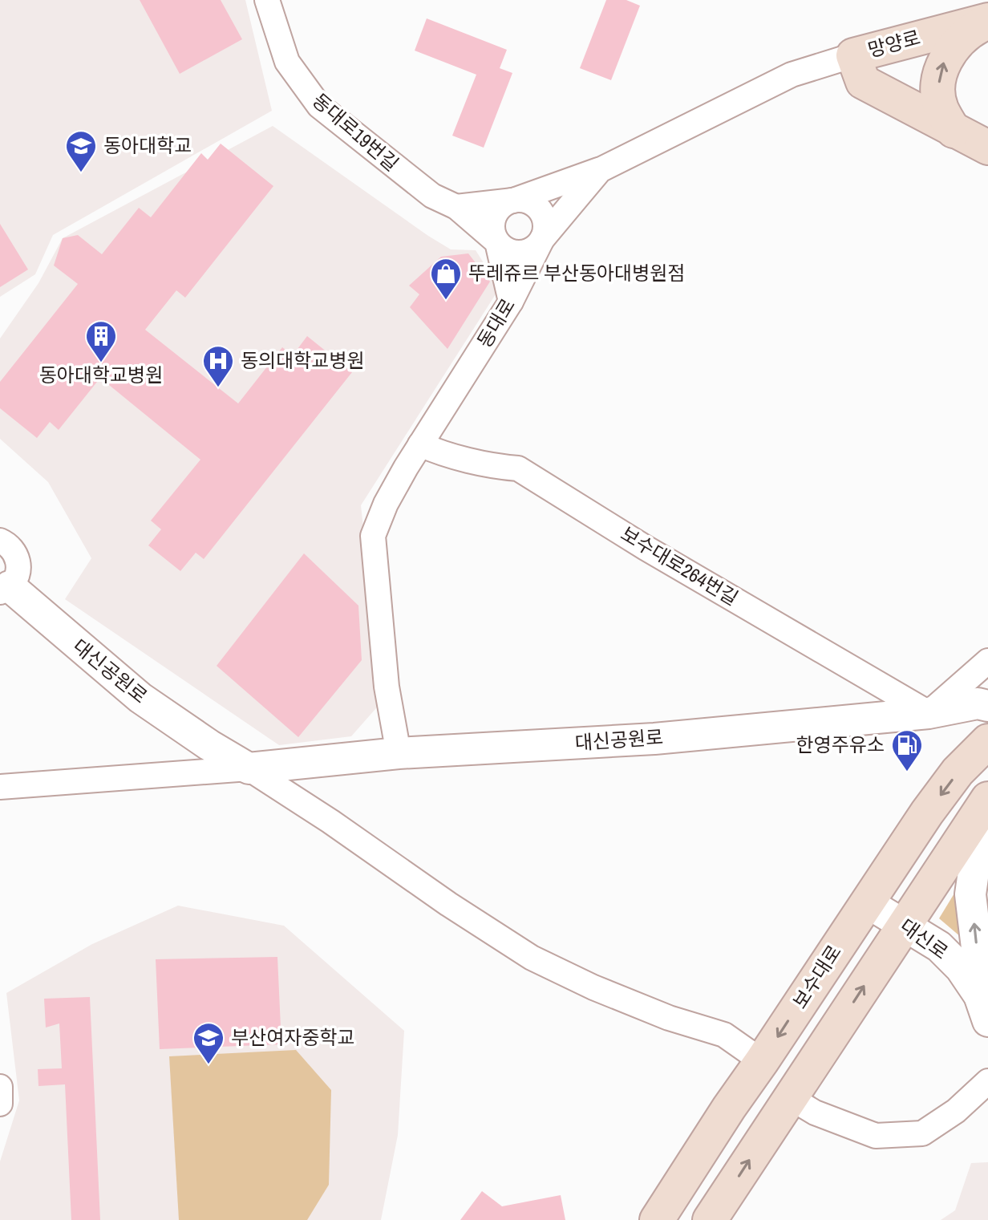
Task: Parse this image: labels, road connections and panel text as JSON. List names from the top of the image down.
{
  "streets": {
    "main road": ["망양로", "보수대로"],
    "street": [
      "동대로19번길",
      "동대로",
      "보수대로264번길",
      "대신공원로",
      "대신로"
    ]
  },
  "crossings": [
    ["망양로", "동대로"],
    ["동대로19번길", "동대로"],
    ["동대로", "보수대로264번길"],
    ["동대로", "대신공원로"],
    ["보수대로264번길", "대신공원로"],
    ["대신공원로", "보수대로"],
    ["대신로", "보수대로"]
  ],
  "places": {
    "school or university": ["동아대학교", "부산여자중학교"],
    "shop": ["뚜레쥬르 부산동아대병원점"],
    "building": ["동아대학교병원"],
    "hospital": ["동의대학교병원"],
    "fuel station": ["한영주유소"]
  }
}
